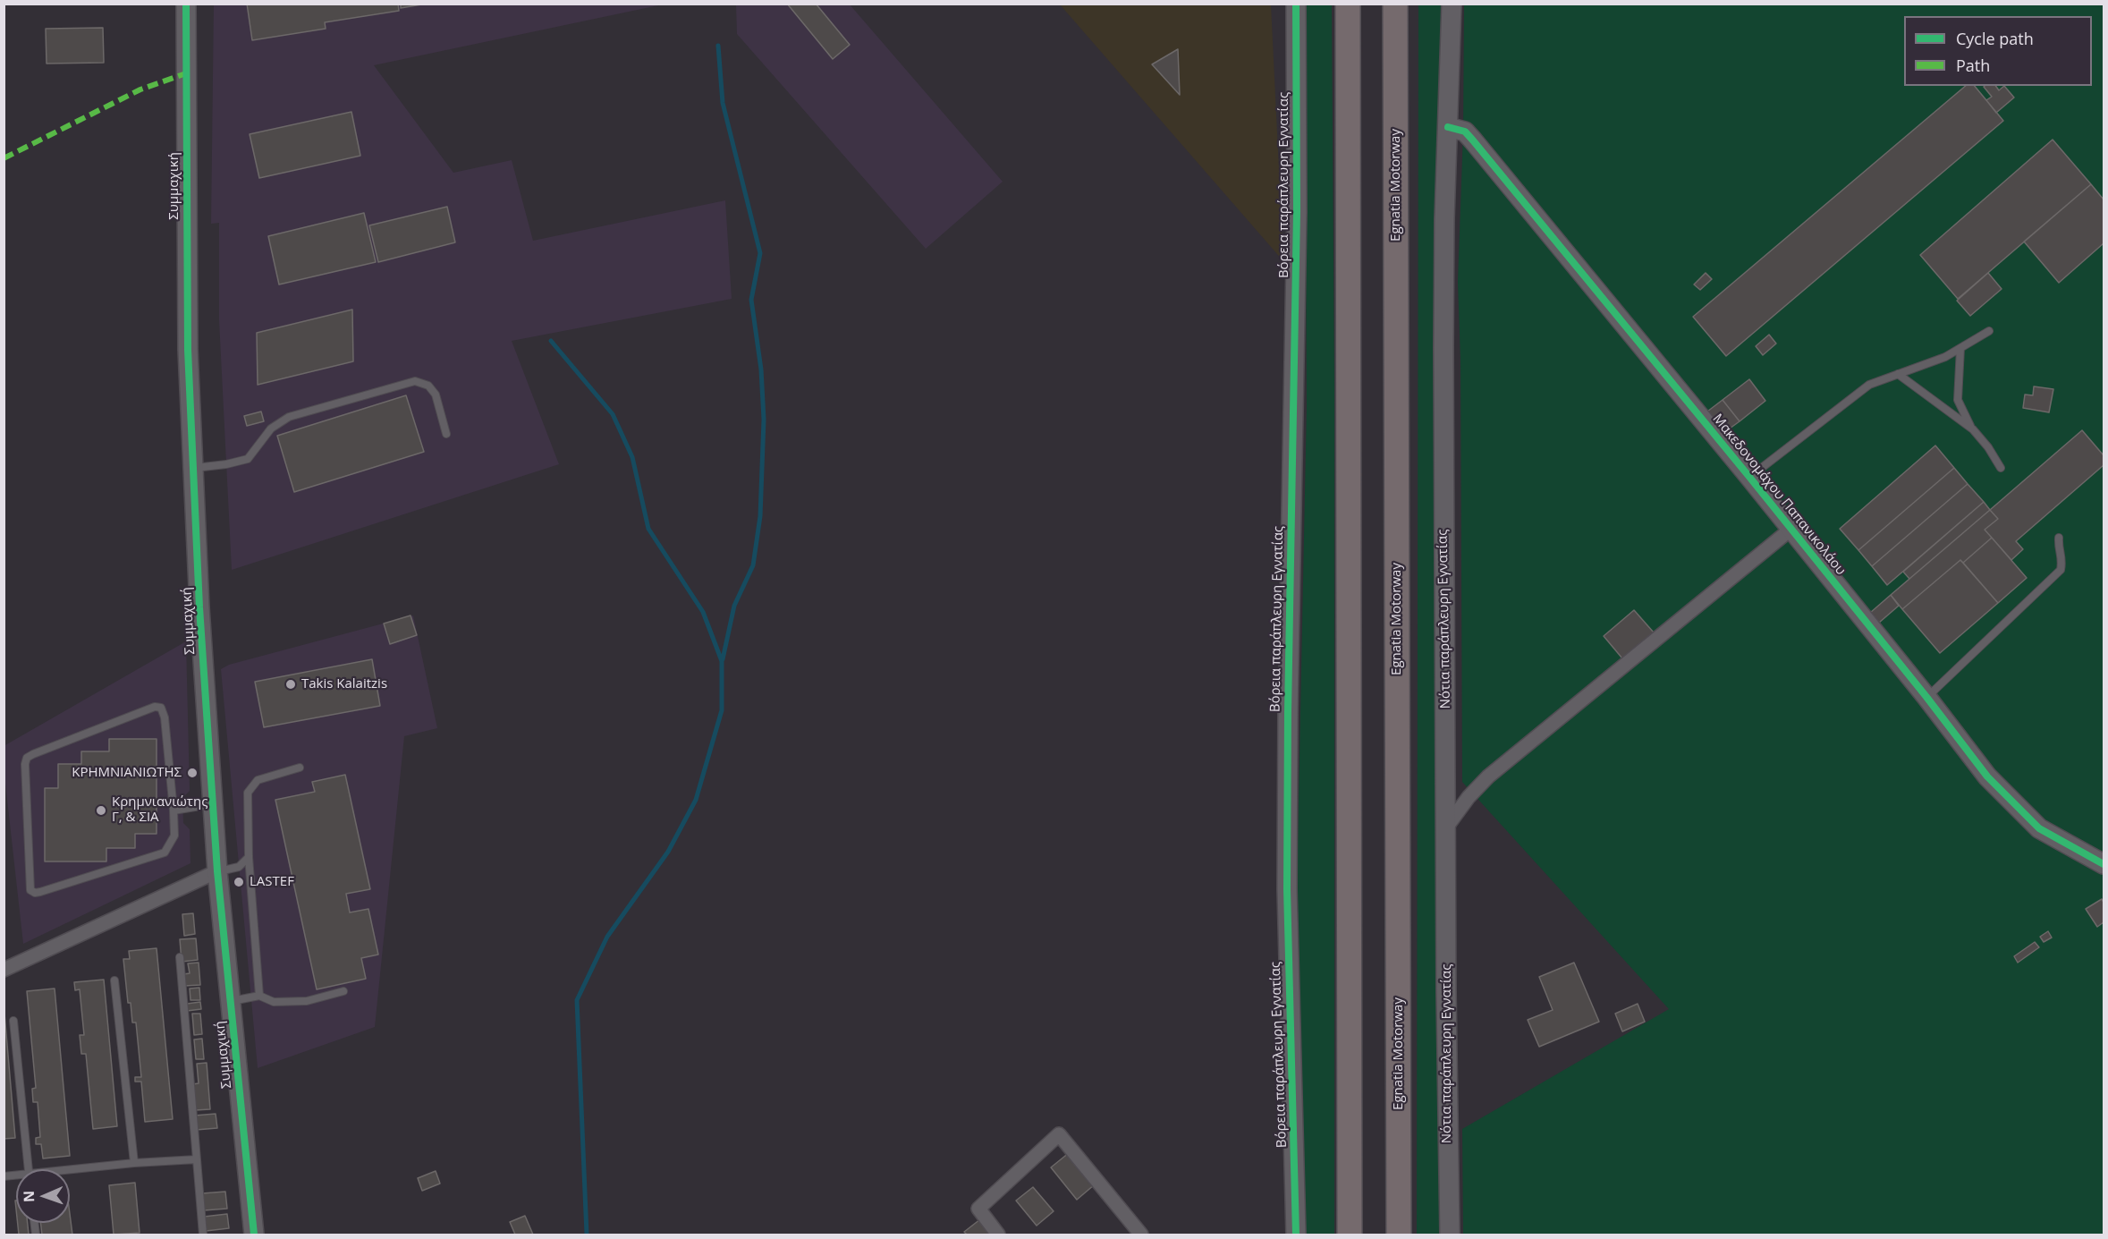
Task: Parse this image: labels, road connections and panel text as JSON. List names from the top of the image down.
{
  "streets": {
    "highway": ["Egnatia Motorway"],
    "street": [
      "Βόρεια παράπλευρη Εγνατίας",
      "Συμμαχική",
      "Μακεδονομάχου Παπανικολάου",
      "Νότια παράπλευρη Εγνατίας"
    ]
  },
  "crossings": [
    ["Μακεδονομάχου Παπανικολάου", "Νότια παράπλευρη Εγνατίας"]
  ],
  "places": [
    "Takis Kalaitzis",
    "ΚΡΗΜΝΙΑΝΙΩΤΗΣ",
    "Κρημνιανιώτης Γ, & ΣΙΑ",
    "LASTEF"
  ],
  "legend": ["Cycle path", "Path"],
  "north": "left"
}
